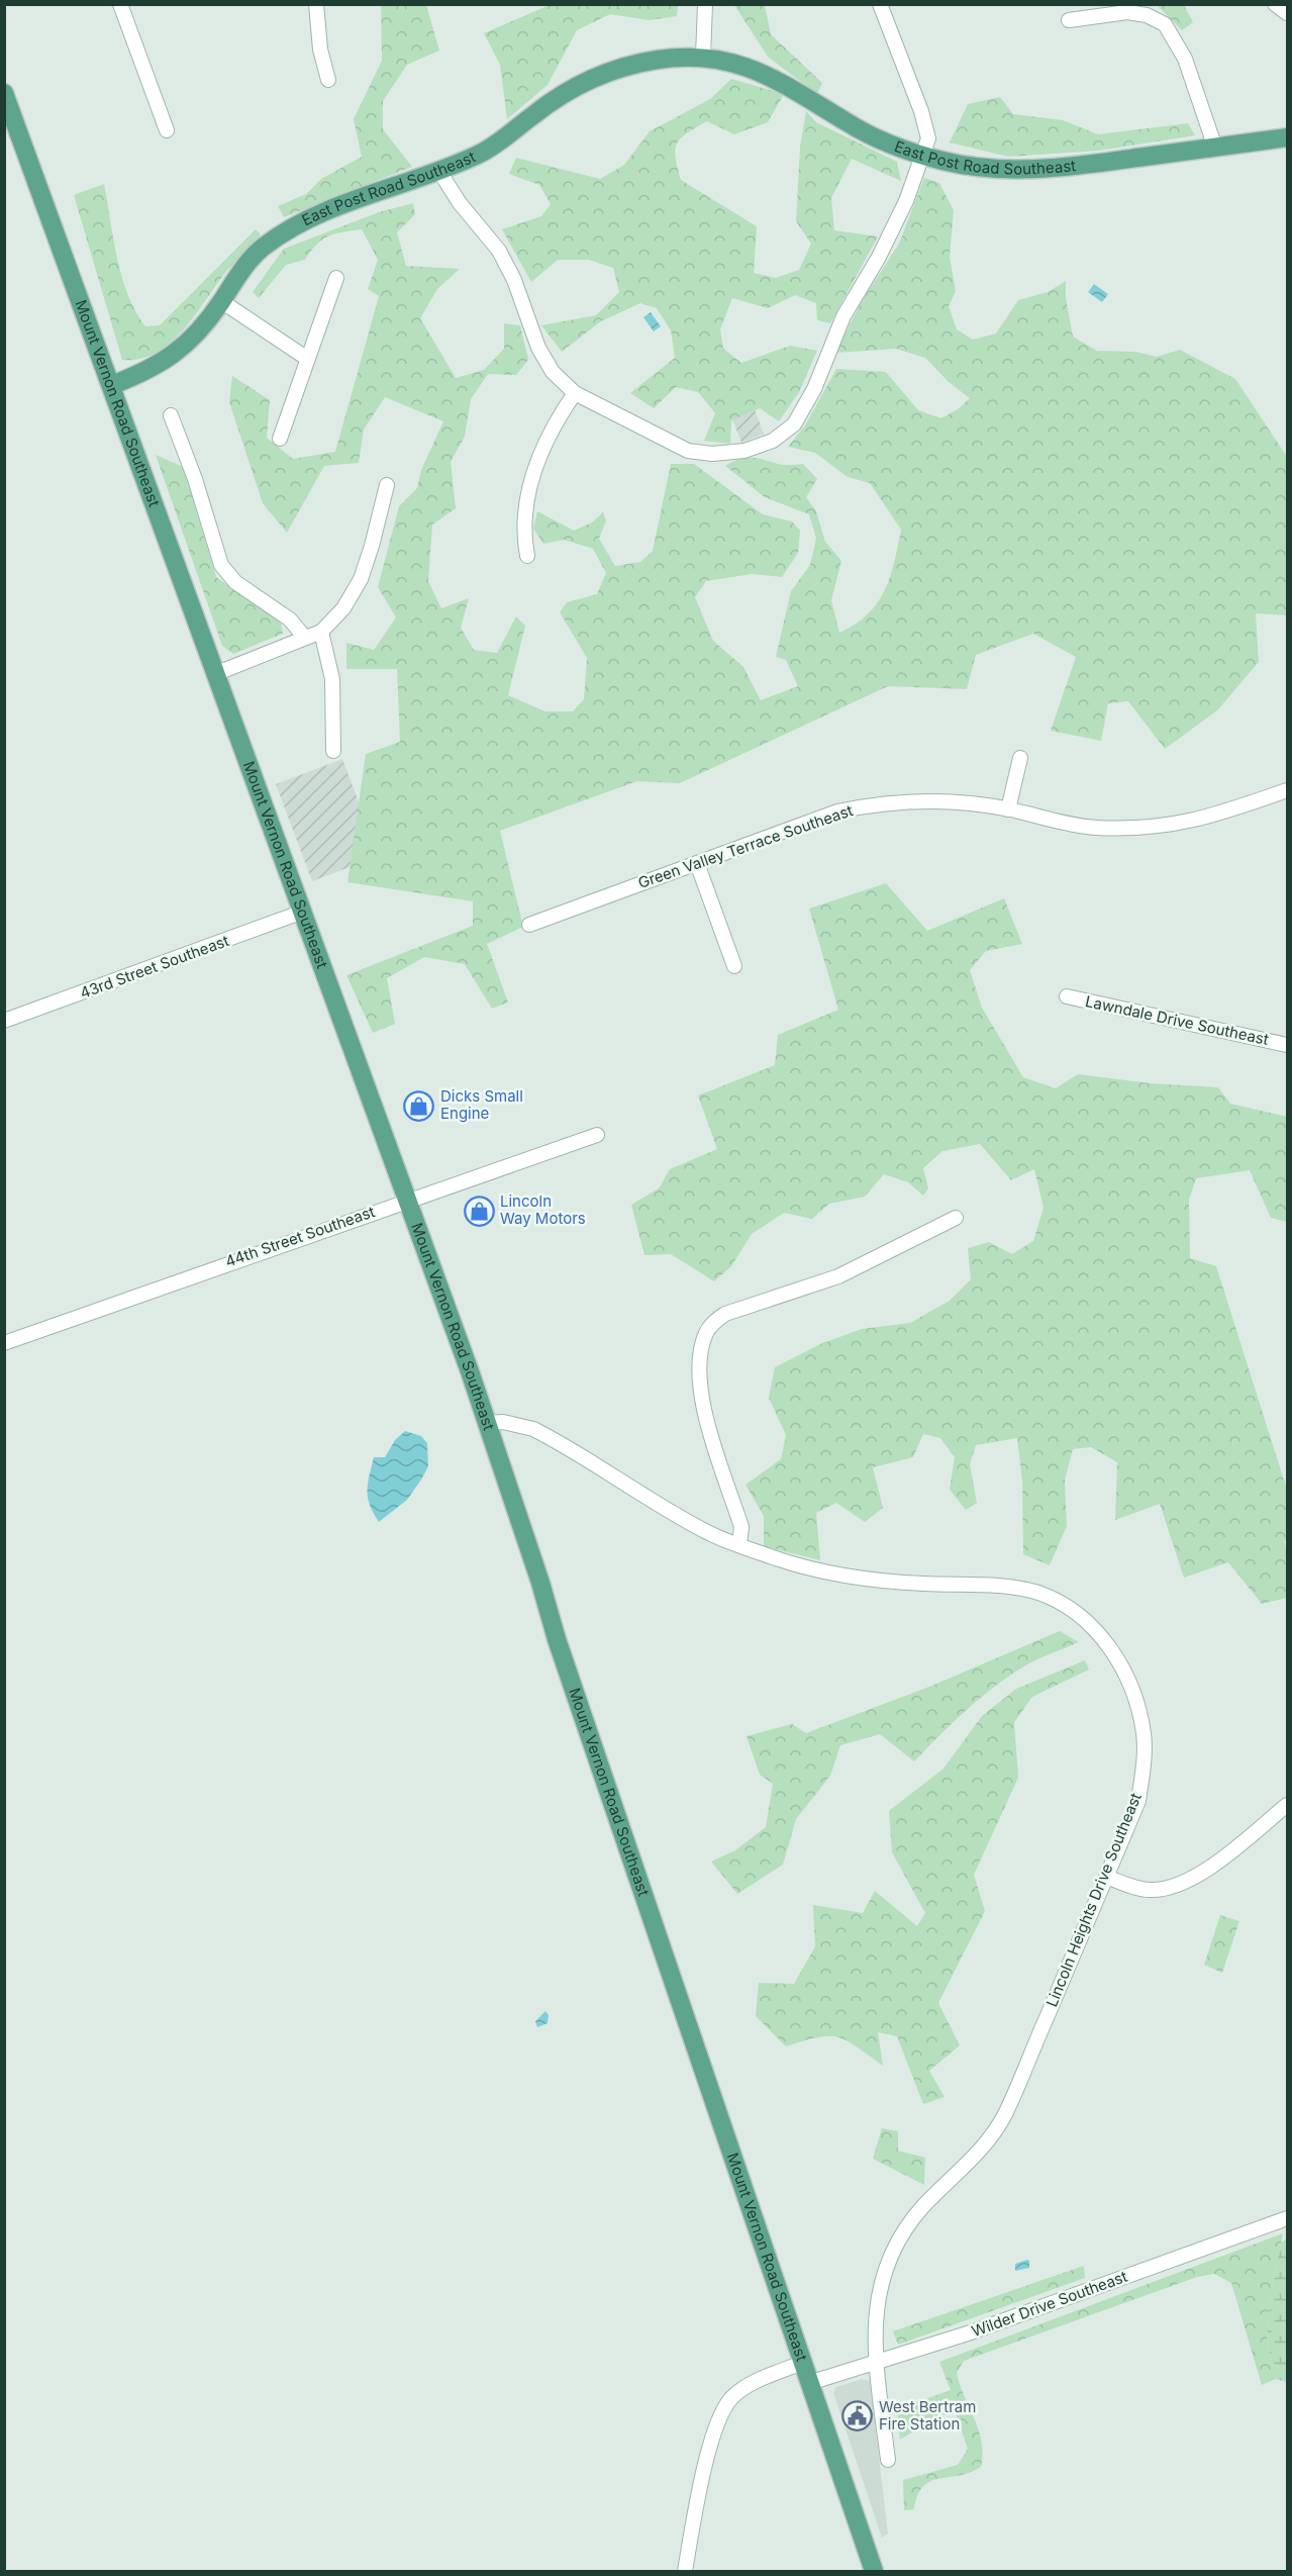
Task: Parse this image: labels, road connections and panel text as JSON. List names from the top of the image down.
{
  "streets": {
    "main road": ["East Post Road Southeast", "Mount Vernon Road Southeast"],
    "street": [
      "Green Valley Terrace Southeast",
      "43rd Street Southeast",
      "Lawndale Drive Southeast",
      "44th Street Southeast",
      "Lincoln Heights Drive Southeast",
      "Wilder Drive Southeast"
    ]
  },
  "crossings": [
    ["East Post Road Southeast", "Mount Vernon Road Southeast"],
    ["Mount Vernon Road Southeast", "43rd Street Southeast"],
    ["Mount Vernon Road Southeast", "44th Street Southeast"],
    ["Mount Vernon Road Southeast", "Lincoln Heights Drive Southeast"],
    ["Mount Vernon Road Southeast", "Wilder Drive Southeast"],
    ["Lincoln Heights Drive Southeast", "Wilder Drive Southeast"]
  ],
  "places": {
    "shop": ["Dicks Small Engine", "Lincoln Way Motors"],
    "public building": ["West Bertram Fire Station"]
  }
}
